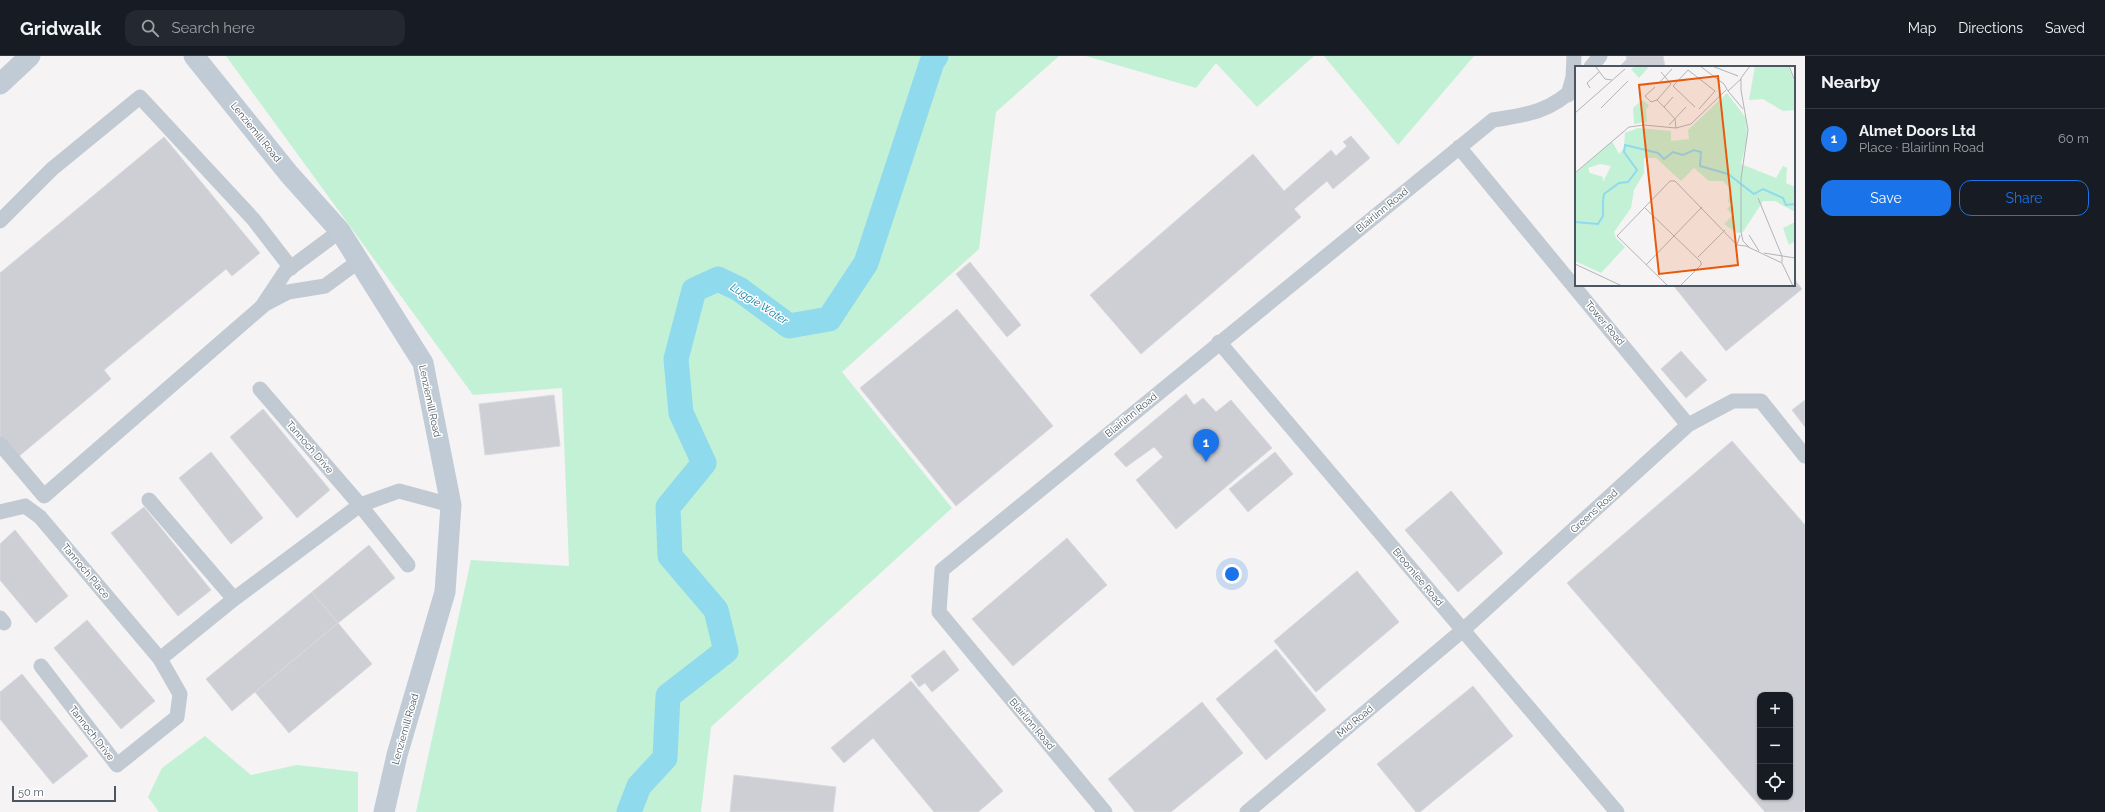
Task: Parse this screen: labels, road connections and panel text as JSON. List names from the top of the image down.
{
  "streets": {
    "main road": ["Lenziemill Road"],
    "street": [
      "Blairlinn Road",
      "Tower Road",
      "Tannoch Drive",
      "Greens Road",
      "Tannoch Place",
      "Broomlee Road",
      "Mid Road"
    ]
  },
  "crossings": [
    ["Blairlinn Road", "Tower Road"],
    ["Blairlinn Road", "Broomlee Road"],
    ["Tower Road", "Greens Road"],
    ["Tannoch Drive", "Tannoch Place"],
    ["Greens Road", "Broomlee Road"],
    ["Greens Road", "Mid Road"],
    ["Broomlee Road", "Mid Road"]
  ],
  "water": ["Luggie Water"],
  "scale_bar": "50 m",
  "page": {
    "header": "Gridwalk",
    "search": "Search here",
    "nav": ["Map", "Directions", "Saved"],
    "heading": "Nearby",
    "list": [
      {
        "mark": "1",
        "name": "Almet Doors Ltd",
        "note": "Place · Blairlinn Road",
        "value": "60 m"
      }
    ],
    "buttons": ["Save", "Share"],
    "pins": "1",
    "map_buttons": ["+", "−"],
    "scale": "50 m"
  }
}
